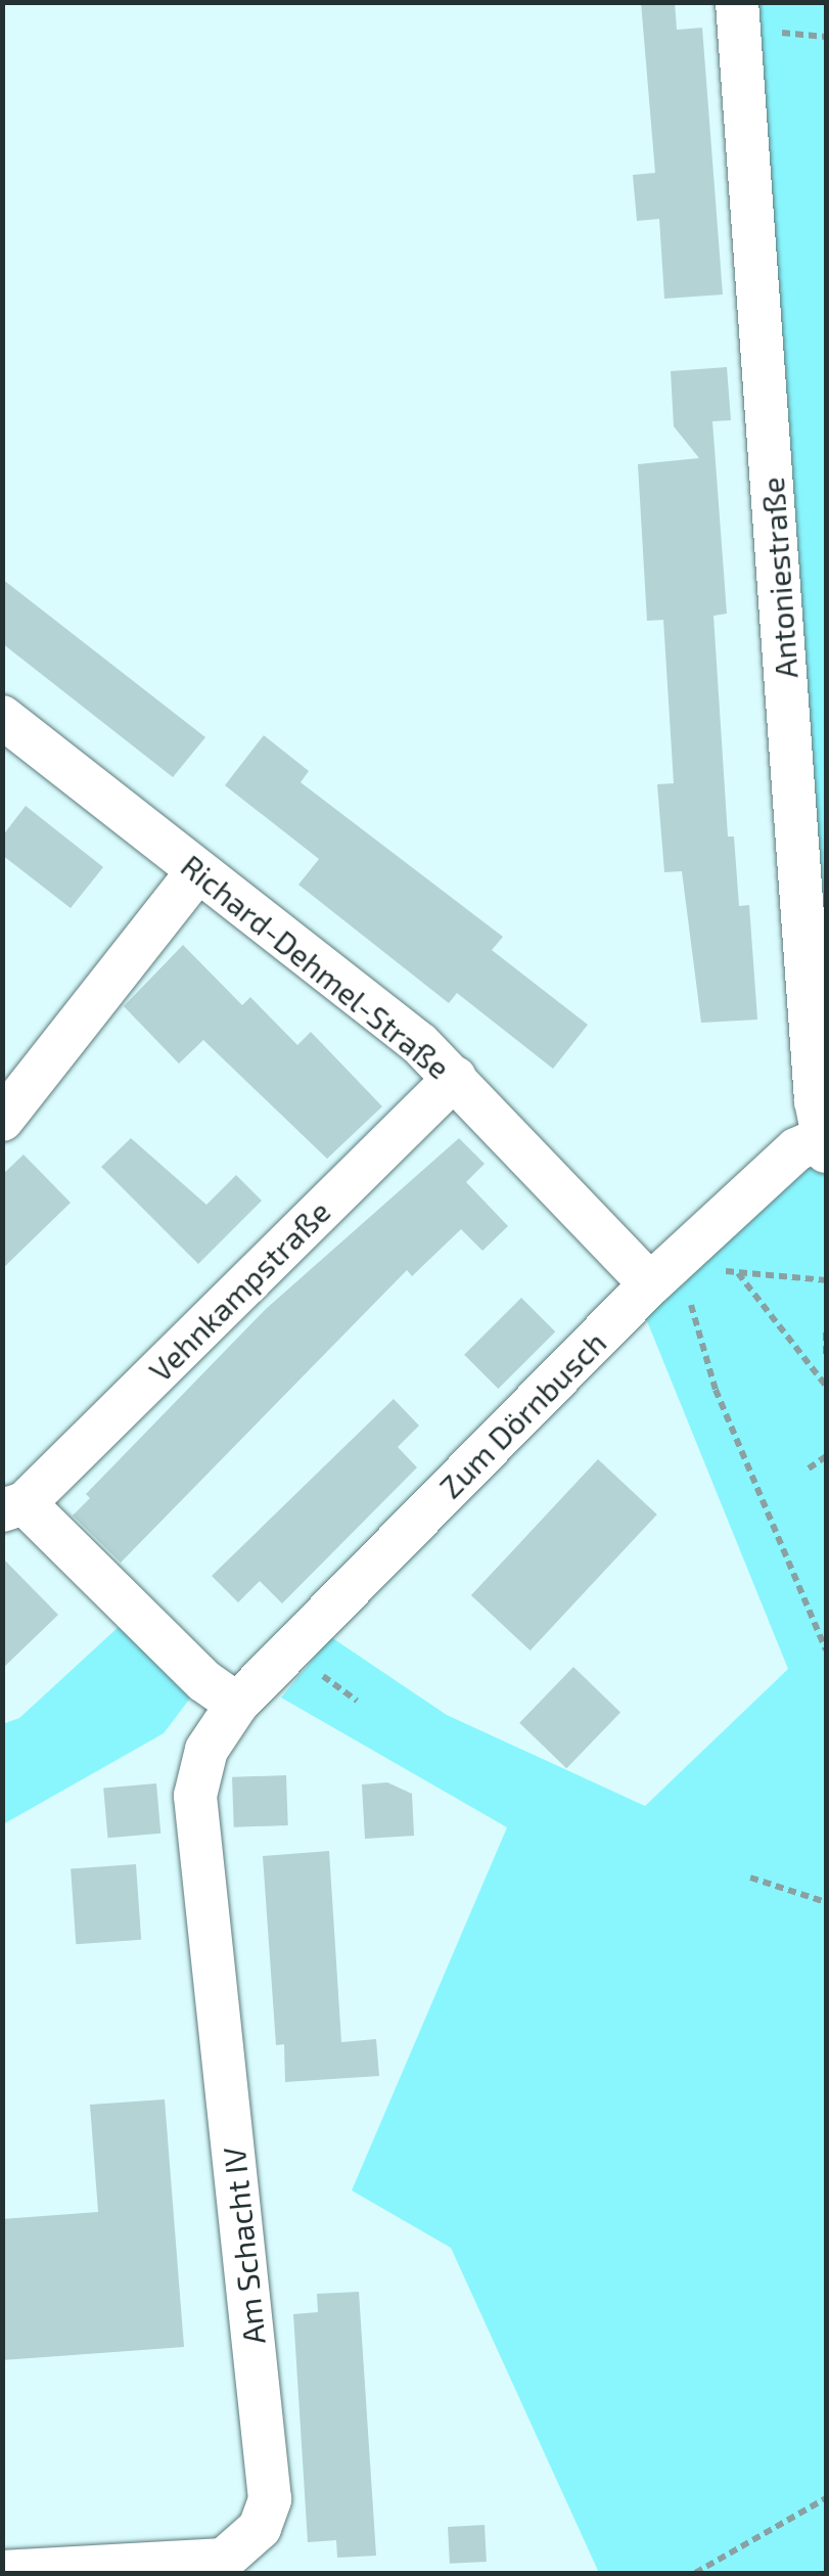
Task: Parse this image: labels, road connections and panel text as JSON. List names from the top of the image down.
{
  "streets": {
    "street": [
      "Antoniestraße",
      "Richard-Dehmel-Straße",
      "Vehnkampstraße",
      "Zum Dörnbusch",
      "Am Schacht IV"
    ]
  },
  "crossings": [
    ["Antoniestraße", "Zum Dörnbusch"],
    ["Richard-Dehmel-Straße", "Vehnkampstraße"],
    ["Richard-Dehmel-Straße", "Zum Dörnbusch"],
    ["Vehnkampstraße", "Zum Dörnbusch"],
    ["Vehnkampstraße", "Am Schacht IV"],
    ["Zum Dörnbusch", "Am Schacht IV"]
  ]
}
